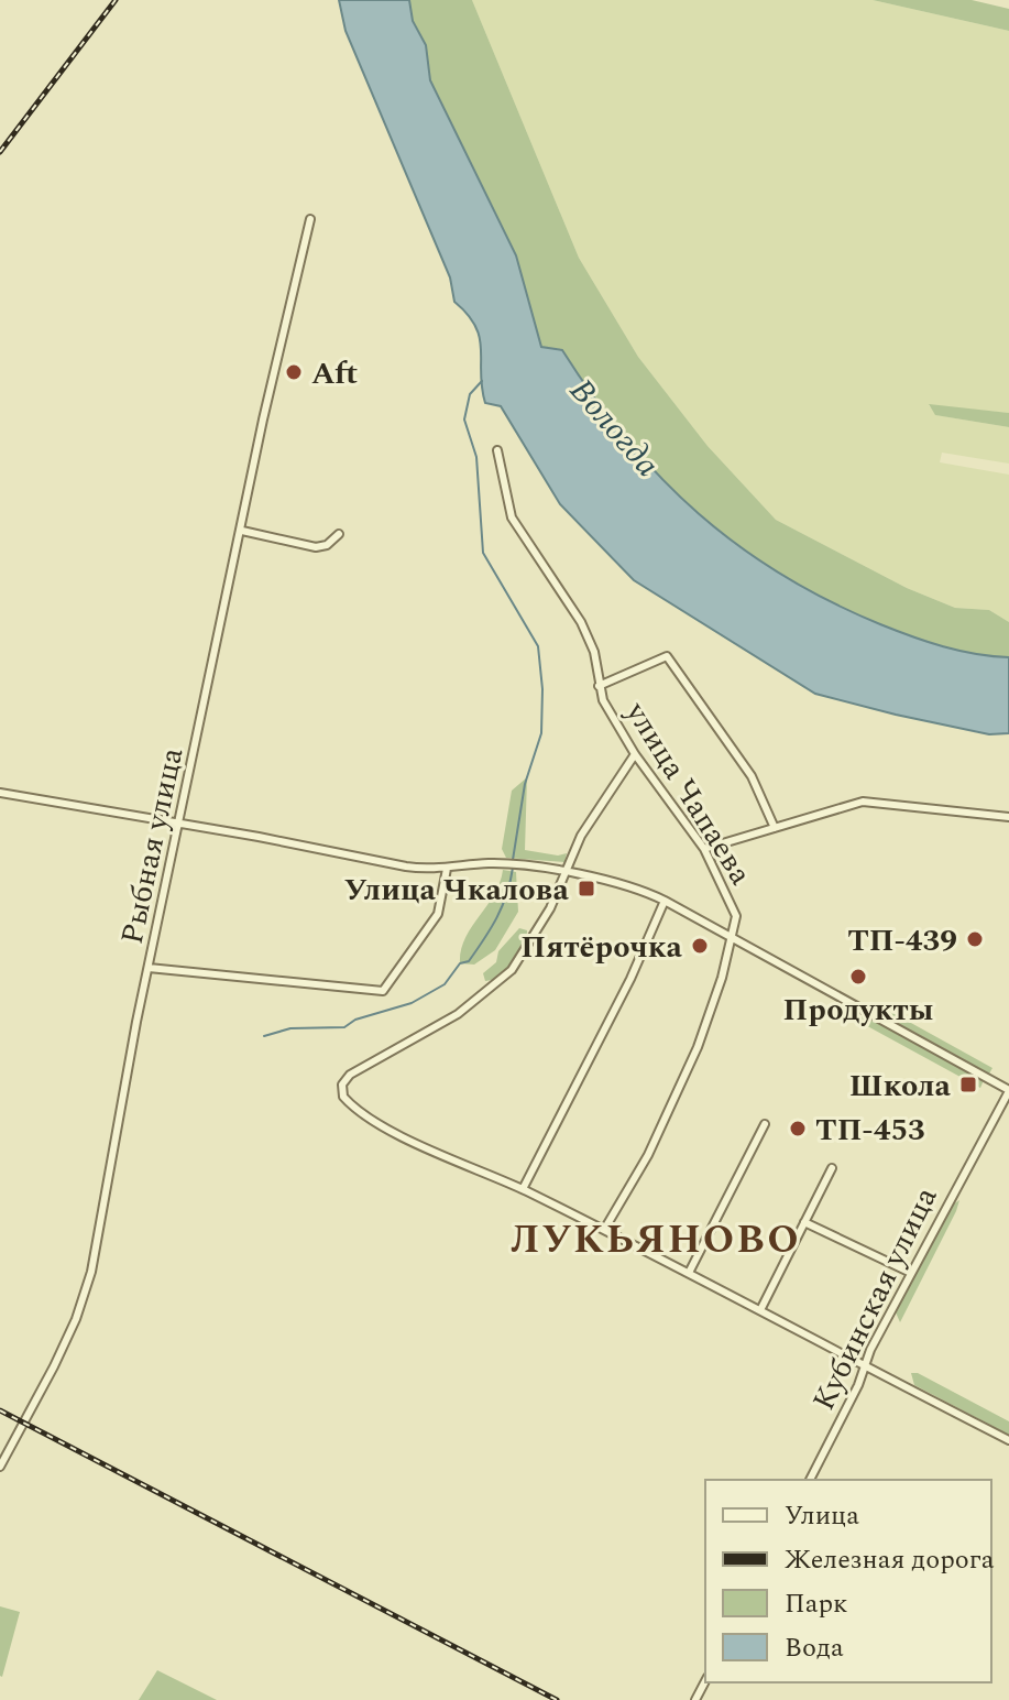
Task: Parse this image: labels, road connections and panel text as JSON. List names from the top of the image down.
{
  "streets": {
    "street": ["улица Чапаева", "Рыбная улица", "Кубинская улица"]
  },
  "districts": ["ЛУКЬЯНОВО"],
  "water": ["Вологда"],
  "places": {
    "other": [
      "Aft",
      "ТП-439",
      "Пятёрочка",
      "Продукты",
      "ТП-453"
    ],
    "transit": ["Улица Чкалова", "Школа"]
  },
  "legend": [
    "Улица",
    "Железная дорога",
    "Парк",
    "Вода"
  ]
}
